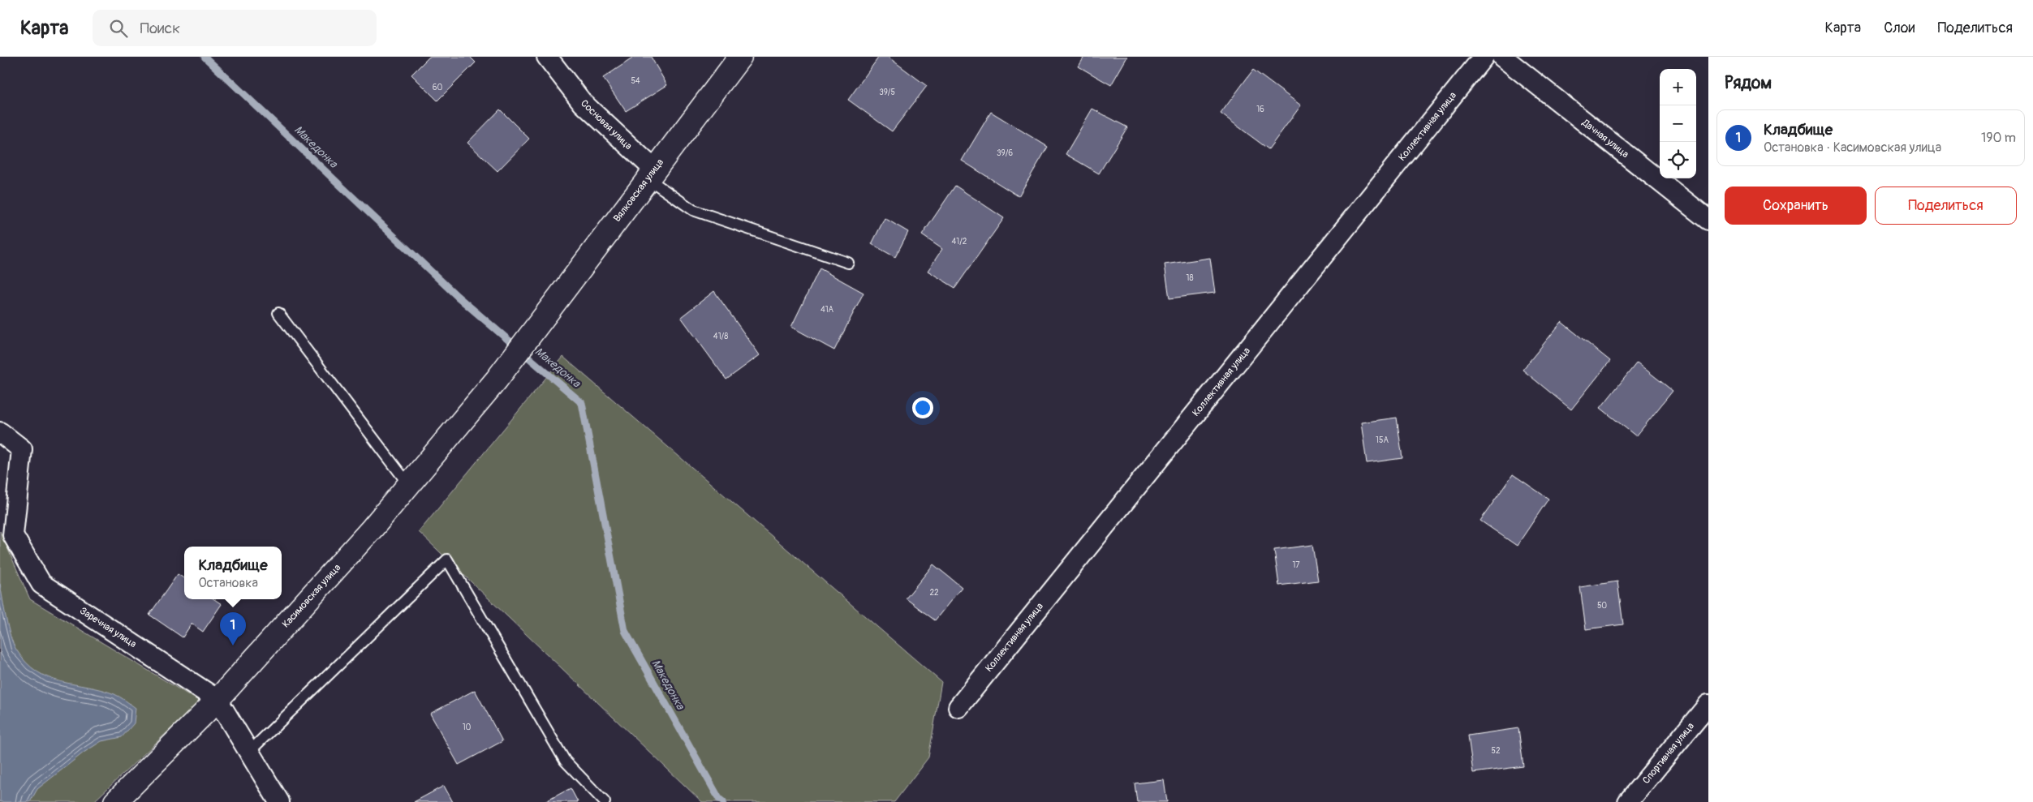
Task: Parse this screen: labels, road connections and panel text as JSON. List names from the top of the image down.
{
  "streets": {
    "main road": ["Вялковская улица", "Касимовская улица"],
    "street": [
      "Сосновая улица",
      "Коллективная улица",
      "Дачная улица",
      "Заречная улица",
      "Спортивная улица"
    ]
  },
  "crossings": [
    ["Сосновая улица", "Вялковская улица"],
    ["Вялковская улица", "Касимовская улица"],
    ["Касимовская улица", "Заречная улица"]
  ],
  "water": ["Македонка"],
  "house_numbers": [
    "54",
    "60",
    "39/5",
    "16",
    "39/6",
    "41/2",
    "18",
    "41А",
    "41/8",
    "15А",
    "17",
    "22",
    "50",
    "10",
    "52"
  ],
  "page": {
    "header": "Карта",
    "search": "Поиск",
    "nav": ["Карта", "Слои", "Поделиться"],
    "heading": "Рядом",
    "map_buttons": ["+", "−"],
    "list": [
      {
        "mark": "1",
        "name": "Кладбище",
        "note": "Остановка · Касимовская улица",
        "value": "190 m"
      }
    ],
    "buttons": ["Сохранить", "Поделиться"],
    "popup": ["Кладбище", "Остановка"],
    "pins": "1"
  }
}
